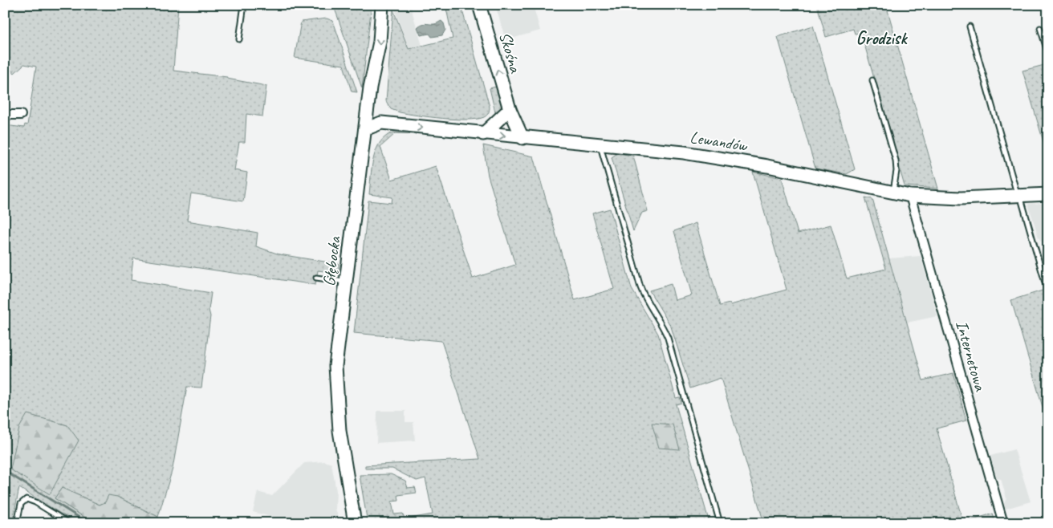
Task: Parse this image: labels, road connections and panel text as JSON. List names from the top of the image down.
{
  "streets": {
    "street": [
      "Skośna",
      "Lewandów",
      "Głębocka",
      "Internetowa"
    ]
  },
  "crossings": [
    ["Skośna", "Lewandów"],
    ["Lewandów", "Głębocka"],
    ["Lewandów", "Internetowa"]
  ],
  "one_way": ["Skośna"],
  "districts": ["Grodzisk"]
}
